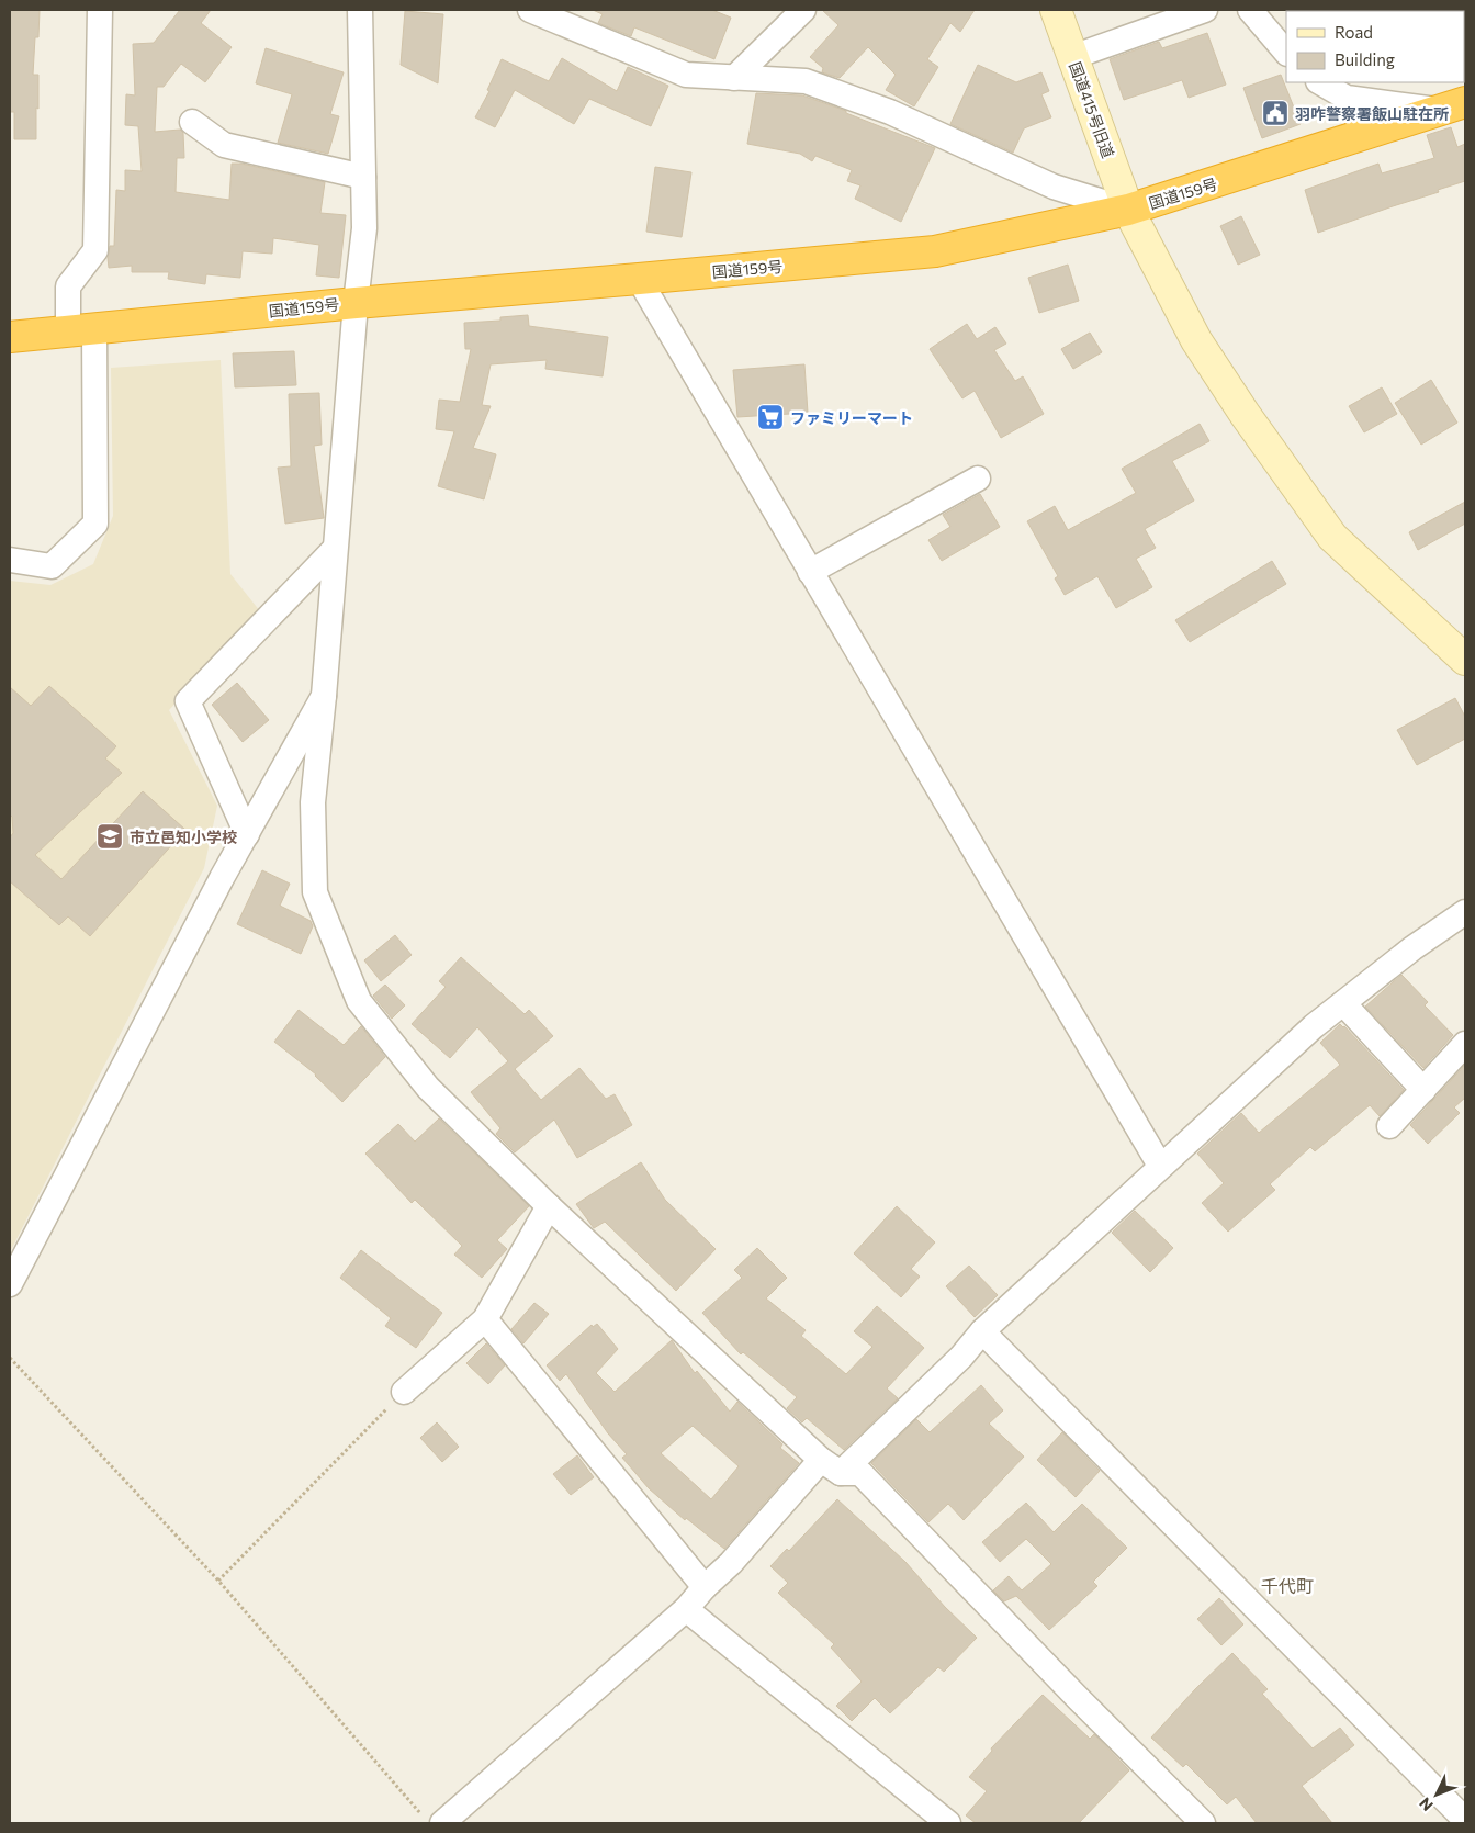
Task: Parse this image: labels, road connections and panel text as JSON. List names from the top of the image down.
{
  "streets": {
    "highway": ["国道159号"],
    "street": ["国道415号旧道"]
  },
  "crossings": [
    ["国道415号旧道", "国道159号"]
  ],
  "districts": ["千代町"],
  "places": {
    "public building": ["羽咋警察署飯山駐在所"],
    "supermarket": ["ファミリーマート"],
    "school or university": ["市立邑知小学校"]
  },
  "legend": ["Road", "Building"],
  "north": "bottom left"
}
